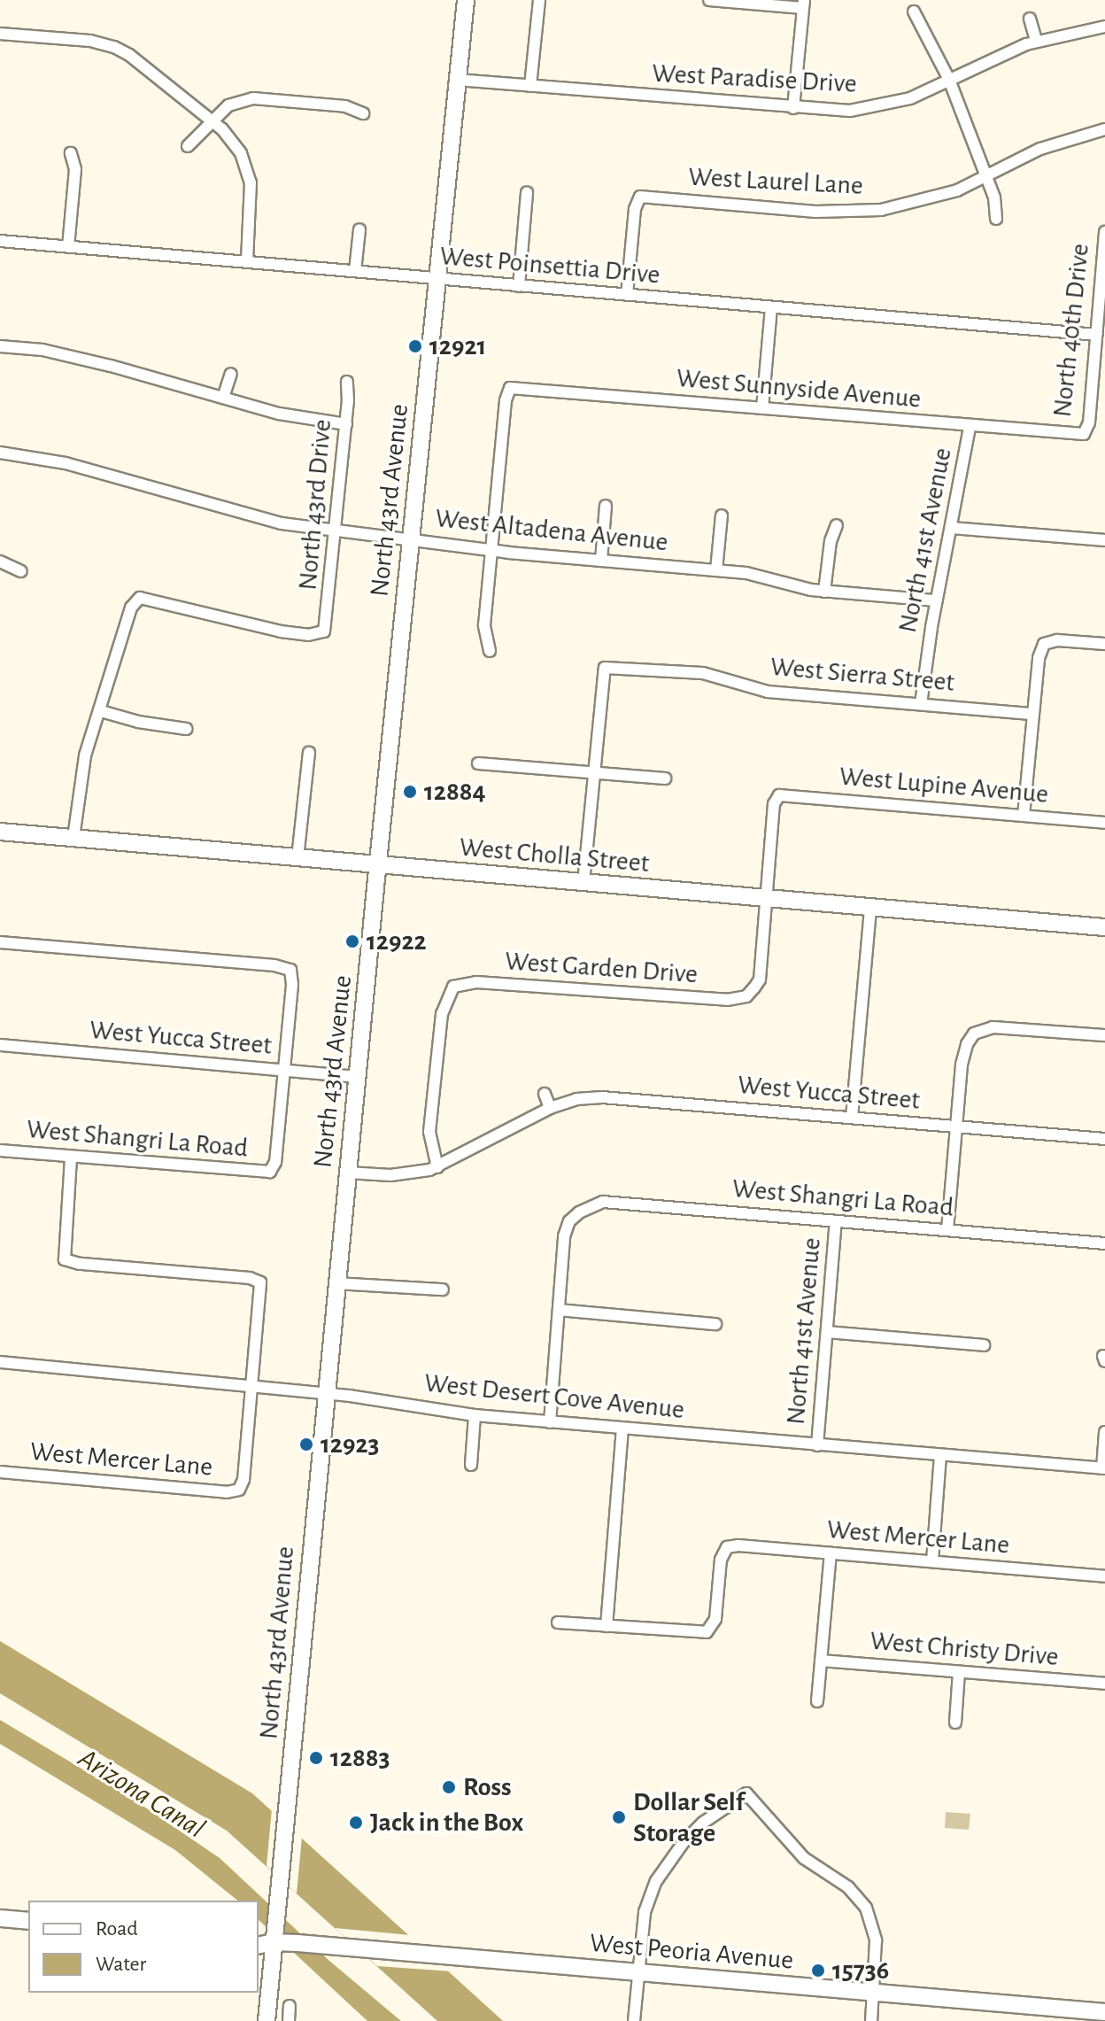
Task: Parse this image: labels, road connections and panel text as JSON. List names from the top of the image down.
{
  "streets": {
    "main road": ["North 43rd Avenue", "West Cholla Street", "West Peoria Avenue"],
    "street": [
      "West Paradise Drive",
      "West Laurel Lane",
      "West Poinsettia Drive",
      "North 40th Drive",
      "West Sunnyside Avenue",
      "North 43rd Drive",
      "West Altadena Avenue",
      "North 41st Avenue",
      "West Sierra Street",
      "West Lupine Avenue",
      "West Garden Drive",
      "West Yucca Street",
      "West Shangri La Road",
      "West Desert Cove Avenue",
      "West Mercer Lane",
      "West Christy Drive"
    ]
  },
  "crossings": [
    ["West Paradise Drive", "North 43rd Avenue"],
    ["West Laurel Lane", "West Poinsettia Drive"],
    ["West Poinsettia Drive", "North 40th Drive"],
    ["West Poinsettia Drive", "North 43rd Avenue"],
    ["North 40th Drive", "West Sunnyside Avenue"],
    ["West Sunnyside Avenue", "West Altadena Avenue"],
    ["West Sunnyside Avenue", "North 41st Avenue"],
    ["North 43rd Avenue", "West Altadena Avenue"],
    ["North 43rd Avenue", "West Cholla Street"],
    ["North 43rd Avenue", "West Yucca Street"],
    ["North 43rd Avenue", "West Desert Cove Avenue"],
    ["North 43rd Avenue", "West Peoria Avenue"],
    ["North 43rd Drive", "West Altadena Avenue"],
    ["West Altadena Avenue", "North 41st Avenue"],
    ["North 41st Avenue", "West Sierra Street"],
    ["North 41st Avenue", "West Shangri La Road"],
    ["North 41st Avenue", "West Desert Cove Avenue"],
    ["West Lupine Avenue", "West Cholla Street"],
    ["West Lupine Avenue", "West Garden Drive"],
    ["West Cholla Street", "West Garden Drive"],
    ["West Garden Drive", "West Yucca Street"],
    ["West Yucca Street", "West Shangri La Road"],
    ["West Desert Cove Avenue", "West Mercer Lane"]
  ],
  "water": ["Arizona Canal"],
  "places": [
    "12921",
    "12884",
    "12922",
    "12923",
    "12883",
    "Ross",
    "Dollar Self Storage",
    "Jack in the Box",
    "15736"
  ],
  "legend": ["Road", "Water"]
}
